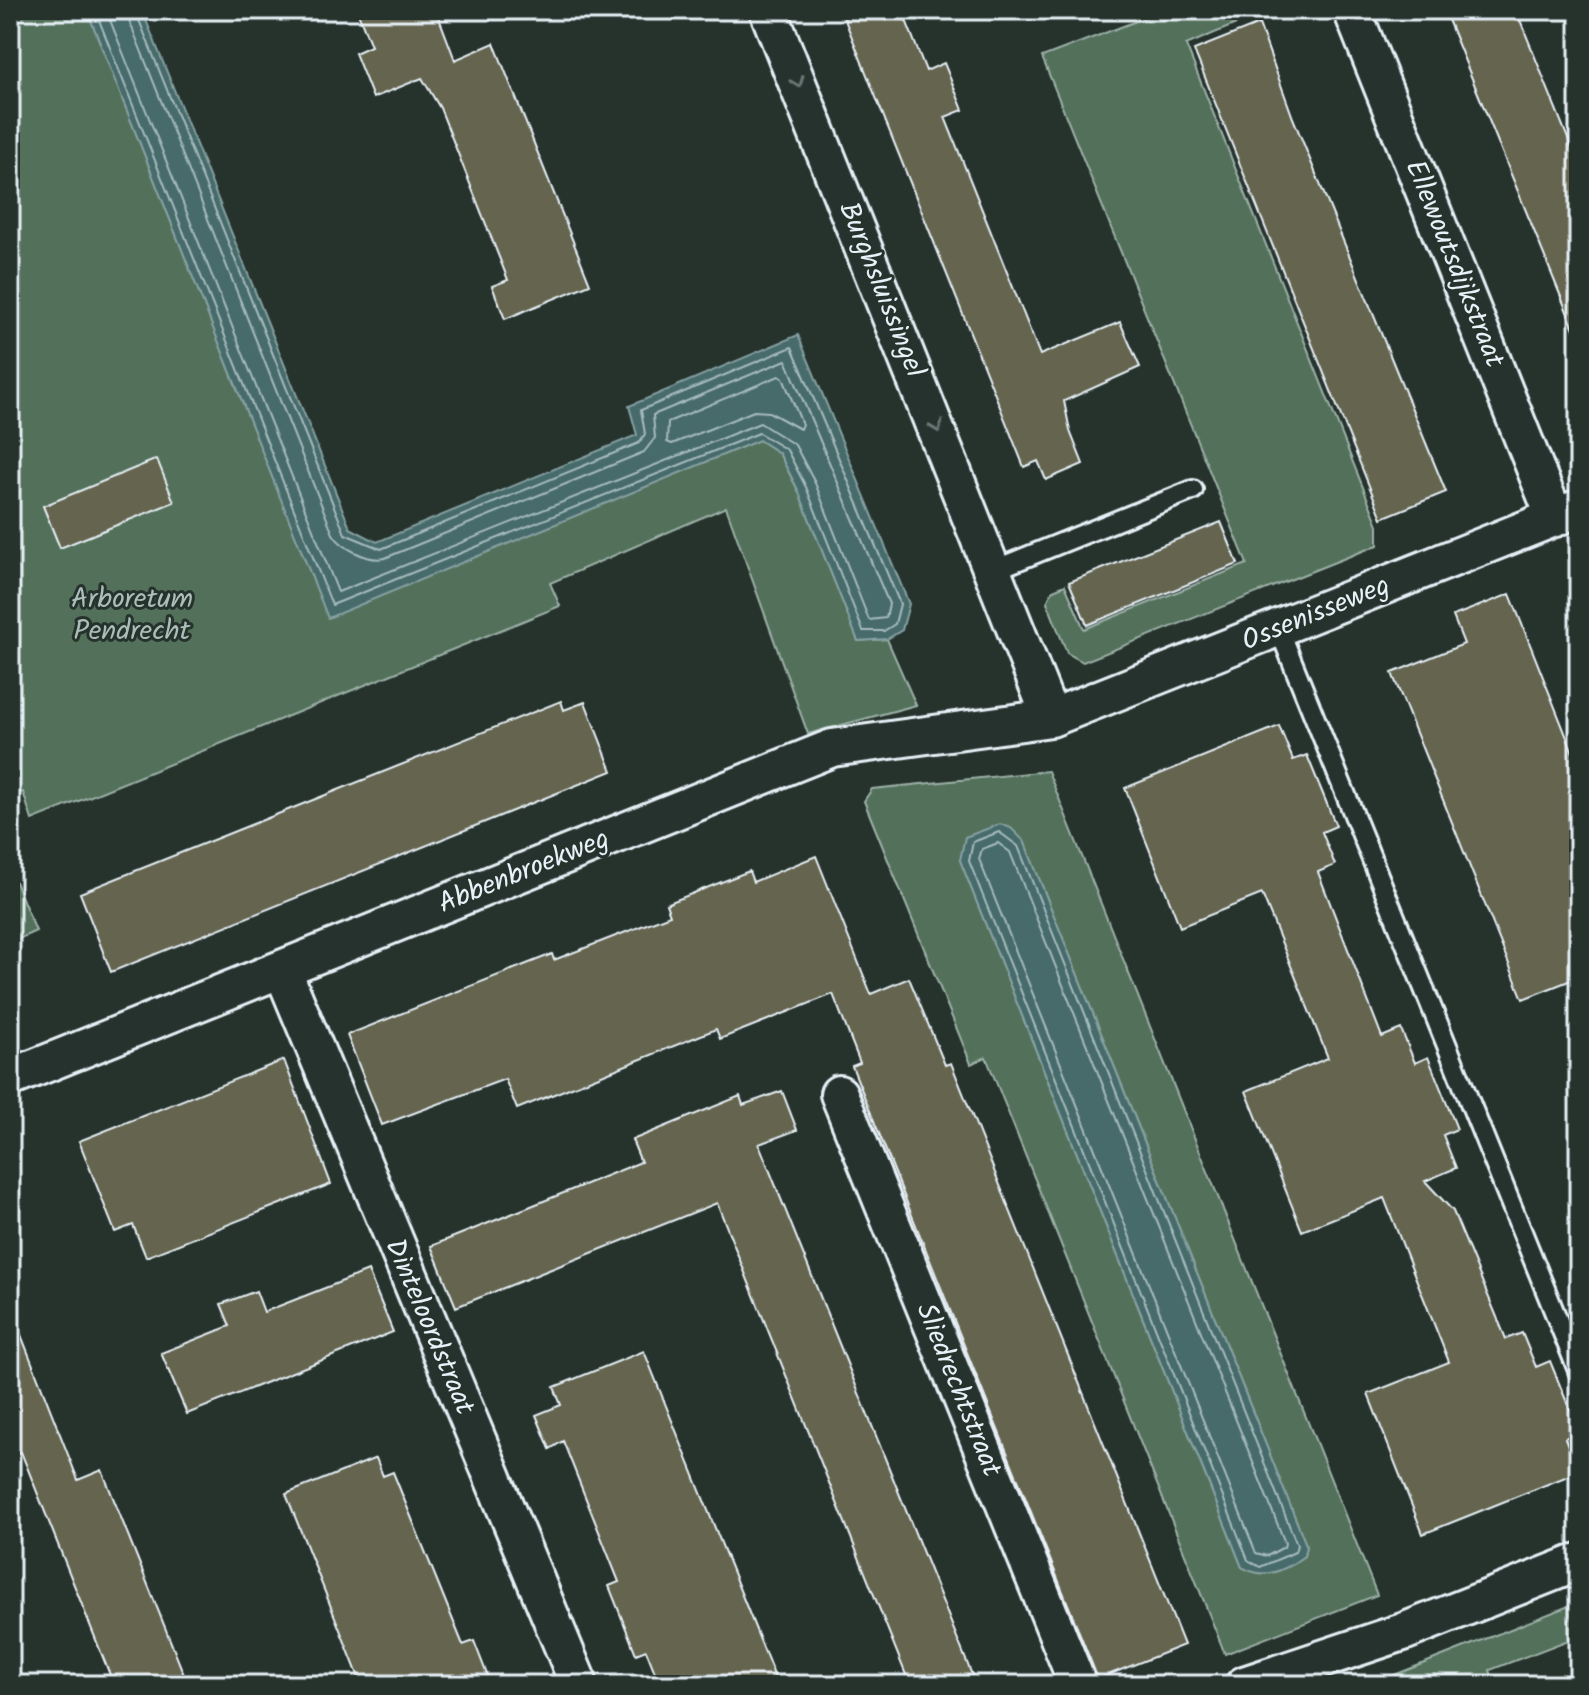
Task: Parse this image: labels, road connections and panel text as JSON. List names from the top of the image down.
{
  "streets": {
    "street": [
      "Ellewoutsdijkstraat",
      "Burghsluissingel",
      "Ossenisseweg",
      "Abbenbroekweg",
      "Dinteloordstraat",
      "Sliedrechtstraat"
    ]
  },
  "crossings": [
    ["Ellewoutsdijkstraat", "Ossenisseweg"],
    ["Burghsluissingel", "Ossenisseweg"],
    ["Burghsluissingel", "Abbenbroekweg"],
    ["Ossenisseweg", "Abbenbroekweg"],
    ["Abbenbroekweg", "Dinteloordstraat"]
  ],
  "one_way": ["Burghsluissingel"],
  "parks": ["Arboretum Pendrecht"]
}
